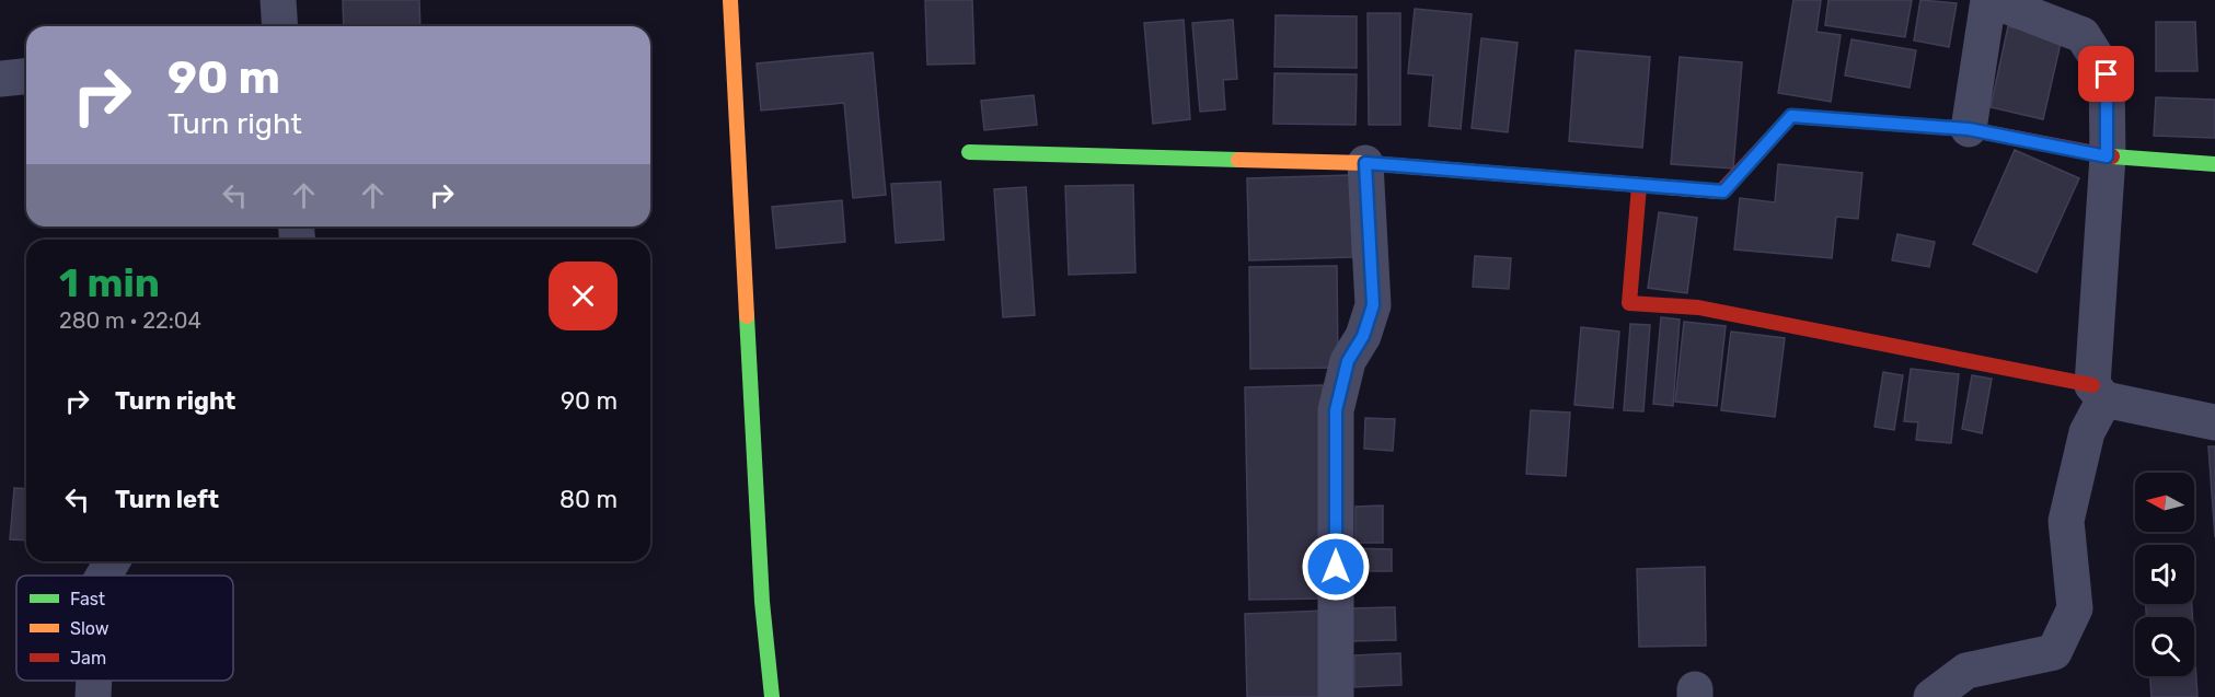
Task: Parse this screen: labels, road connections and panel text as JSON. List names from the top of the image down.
{
  "legend": ["Fast", "Slow", "Jam"],
  "north": "left",
  "page": {
    "turn": ["90 m", "Turn right"],
    "heading": ["1 min", "280 m · 22:04"],
    "list": [
      {
        "name": "Turn right",
        "value": "90 m"
      },
      {
        "name": "Turn left",
        "value": "80 m"
      }
    ]
  }
}
